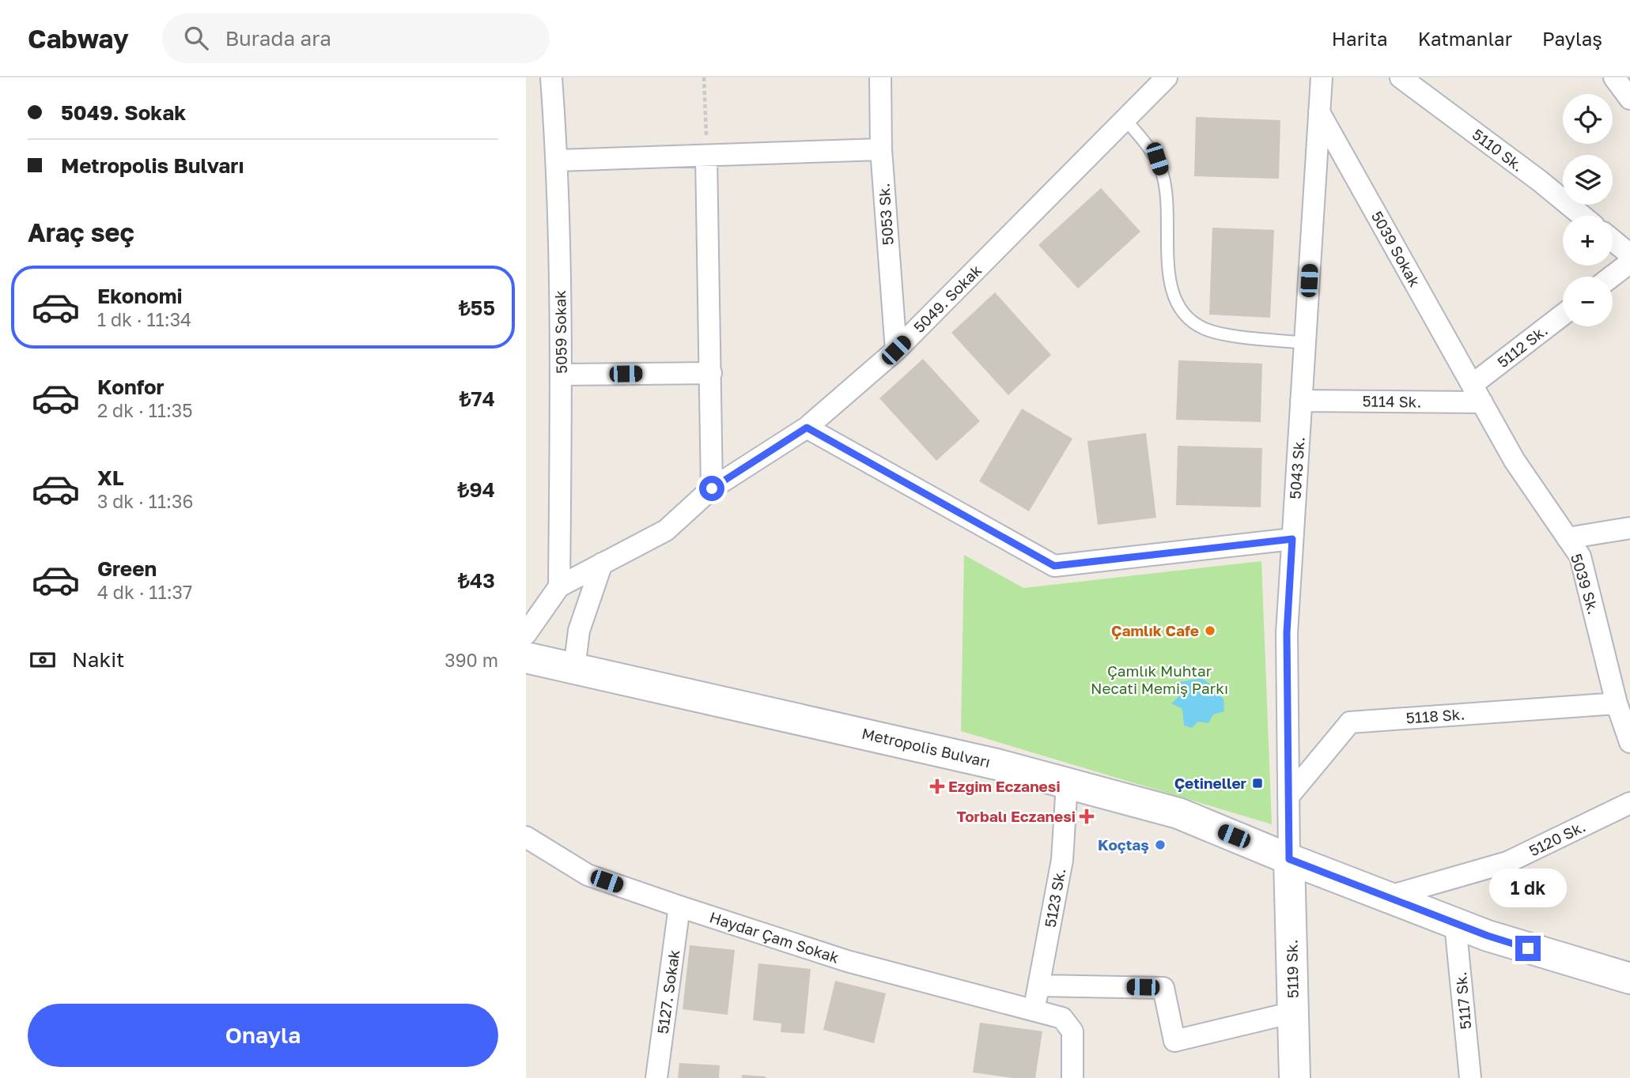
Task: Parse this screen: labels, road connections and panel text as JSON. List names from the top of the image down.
{
  "streets": {
    "main road": ["Metropolis Bulvarı", "5119 Sk."],
    "street": [
      "5110 Sk.",
      "5053 Sk.",
      "5039 Sokak",
      "5049. Sokak",
      "5059 Sokak",
      "5112 Sk.",
      "5114 Sk.",
      "5043 Sk.",
      "5039 Sk.",
      "5118 Sk.",
      "5120 Sk.",
      "5123 Sk.",
      "Haydar Çam Sokak",
      "5127. Sokak",
      "5117 Sk."
    ]
  },
  "crossings": [
    ["5053 Sk.", "5049. Sokak"],
    ["5039 Sokak", "5112 Sk."],
    ["5039 Sokak", "5114 Sk."],
    ["5039 Sokak", "5043 Sk."],
    ["5039 Sokak", "5039 Sk."],
    ["5049. Sokak", "5059 Sokak"],
    ["5112 Sk.", "5114 Sk."],
    ["5112 Sk.", "5039 Sk."],
    ["5114 Sk.", "5043 Sk."],
    ["5114 Sk.", "5039 Sk."],
    ["5043 Sk.", "5118 Sk."],
    ["5043 Sk.", "Metropolis Bulvarı"],
    ["5043 Sk.", "5119 Sk."],
    ["5039 Sk.", "5118 Sk."],
    ["Metropolis Bulvarı", "5120 Sk."],
    ["Metropolis Bulvarı", "5123 Sk."],
    ["Metropolis Bulvarı", "5119 Sk."],
    ["Metropolis Bulvarı", "5117 Sk."],
    ["5123 Sk.", "Haydar Çam Sokak"],
    ["Haydar Çam Sokak", "5127. Sokak"]
  ],
  "parks": ["Çamlık Muhtar Necati Memiş Parkı"],
  "places": {
    "other": ["Çamlık Cafe", "Koçtaş"],
    "transit": ["Çetineller"],
    "health": ["Ezgim Eczanesi", "Torbalı Eczanesi"]
  },
  "page": {
    "header": "Cabway",
    "search": "Burada ara",
    "nav": ["Harita", "Katmanlar", "Paylaş"],
    "banner": ["5049. Sokak", "Metropolis Bulvarı"],
    "map_buttons": ["+", "−"],
    "heading": "Araç seç",
    "list": [
      {
        "name": "Ekonomi",
        "note": "1 dk · 11:34",
        "value": "₺55"
      },
      {
        "name": "Konfor",
        "note": "2 dk · 11:35",
        "value": "₺74"
      },
      {
        "name": "XL",
        "note": "3 dk · 11:36",
        "value": "₺94"
      },
      {
        "name": "Green",
        "note": "4 dk · 11:37",
        "value": "₺43"
      }
    ],
    "pay": ["Nakit", "390 m"],
    "bubble": "1 dk",
    "buttons": "Onayla"
  }
}
